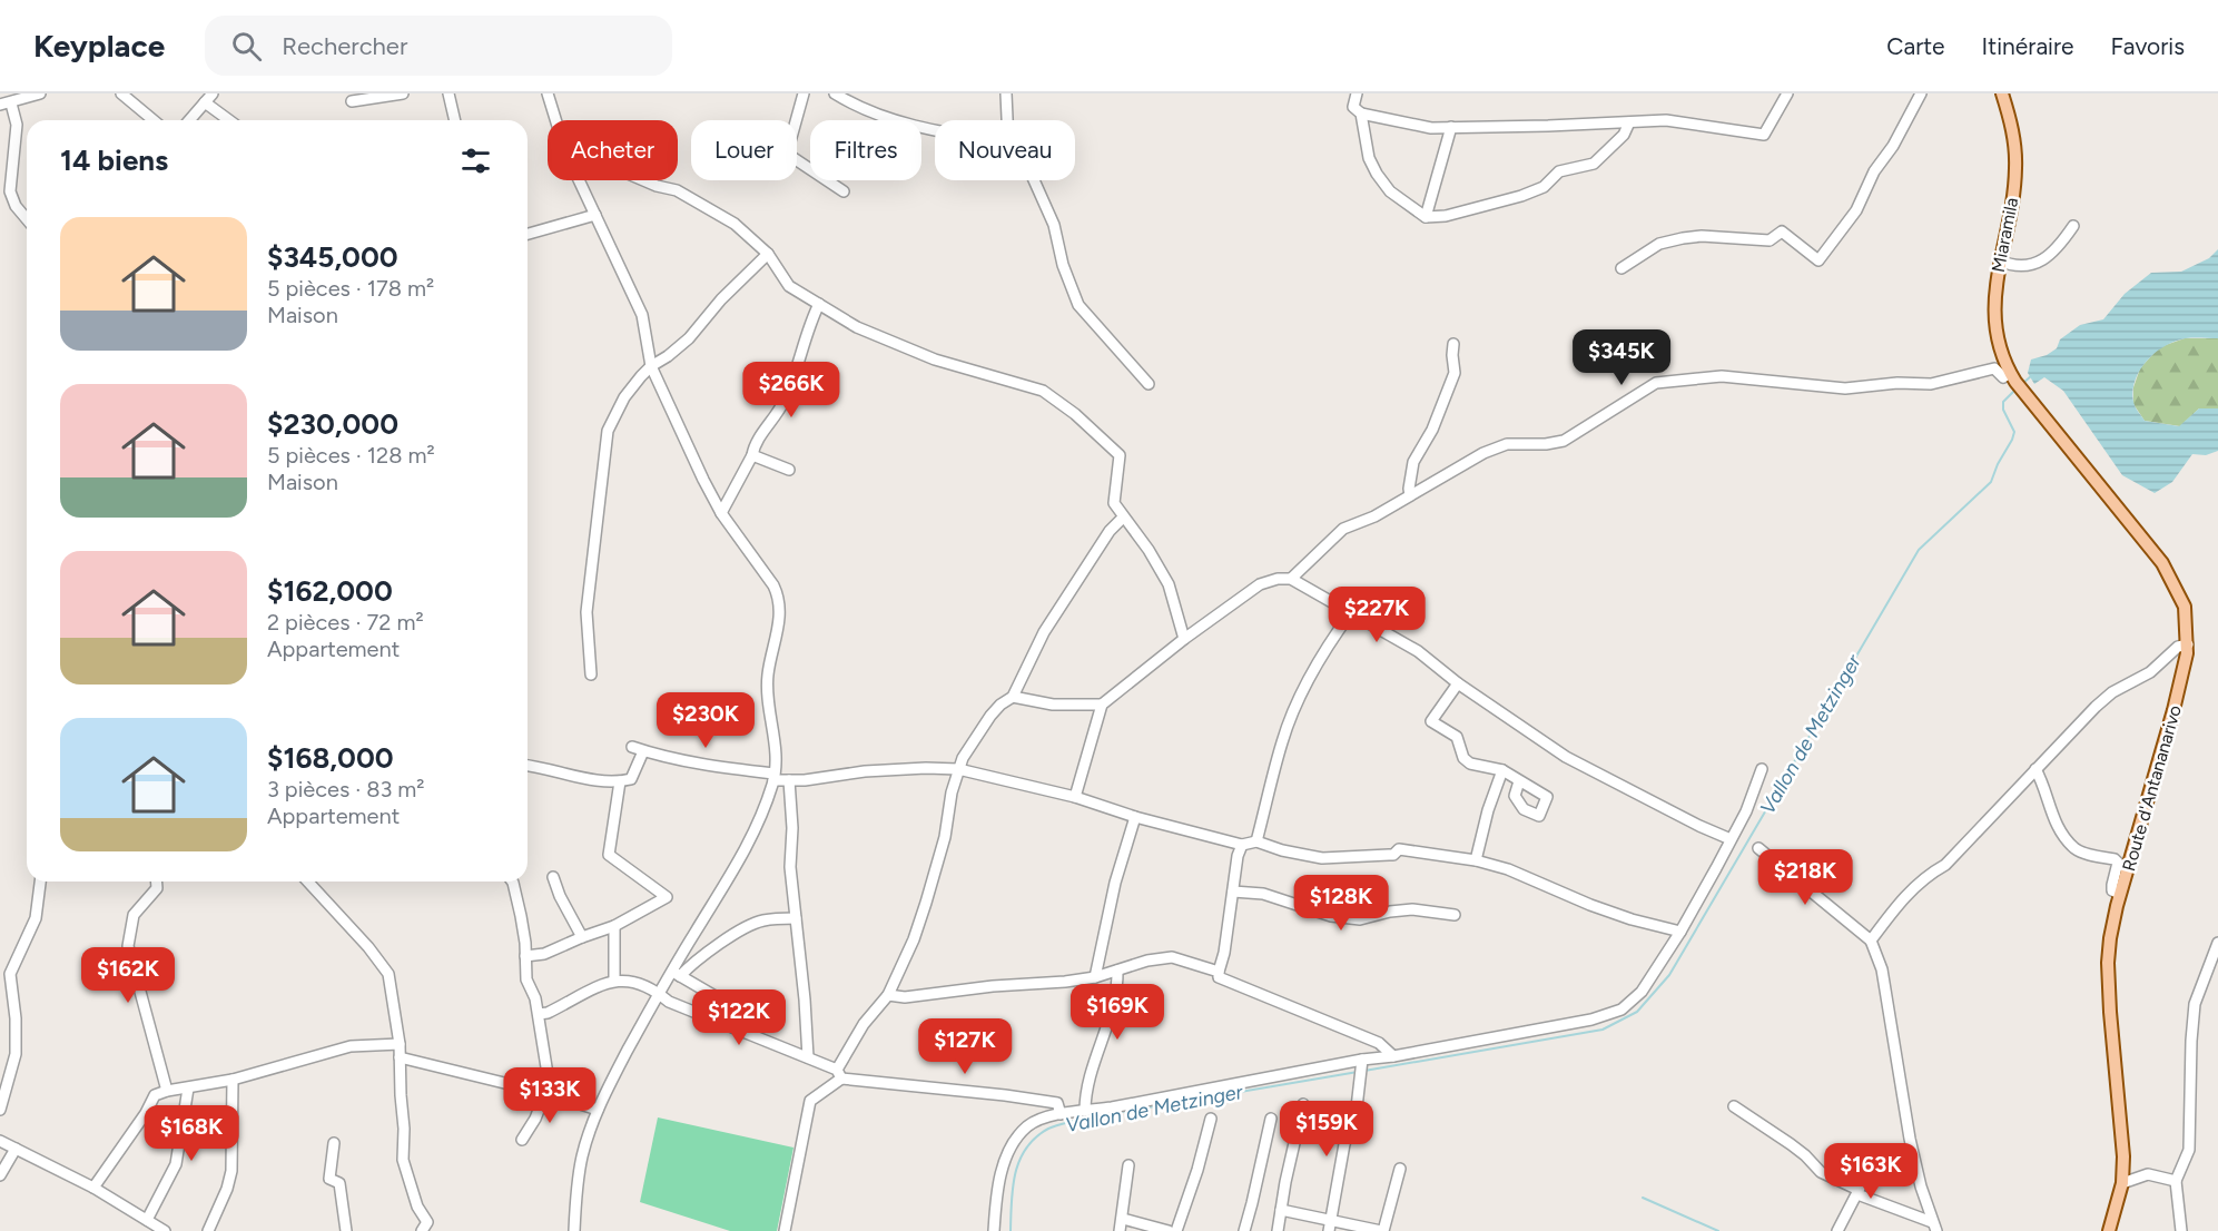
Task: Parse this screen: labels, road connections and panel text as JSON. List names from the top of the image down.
{
  "streets": {
    "main road": ["Miaramila", "Route d'Antananarivo"]
  },
  "crossings": [
    ["Miaramila", "Route d'Antananarivo"]
  ],
  "water": ["Vallon de Metzinger"],
  "page": {
    "header": "Keyplace",
    "search": "Rechercher",
    "nav": ["Carte", "Itinéraire", "Favoris"],
    "chip": [
      "Acheter",
      "Louer",
      "Filtres",
      "Nouveau"
    ],
    "heading": "14 biens",
    "list": [
      {
        "name": "$345,000",
        "note": "5 pièces · 178 m² · Maison"
      },
      {
        "name": "$230,000",
        "note": "5 pièces · 128 m² · Maison"
      },
      {
        "name": "$162,000",
        "note": "2 pièces · 72 m² · Appartement"
      },
      {
        "name": "$168,000",
        "note": "3 pièces · 83 m² · Appartement"
      }
    ],
    "price": [
      "$345K",
      "$266K",
      "$227K",
      "$230K",
      "$218K",
      "$128K",
      "$162K",
      "$169K",
      "$122K",
      "$127K",
      "$133K",
      "$159K",
      "$168K",
      "$163K"
    ]
  }
}
